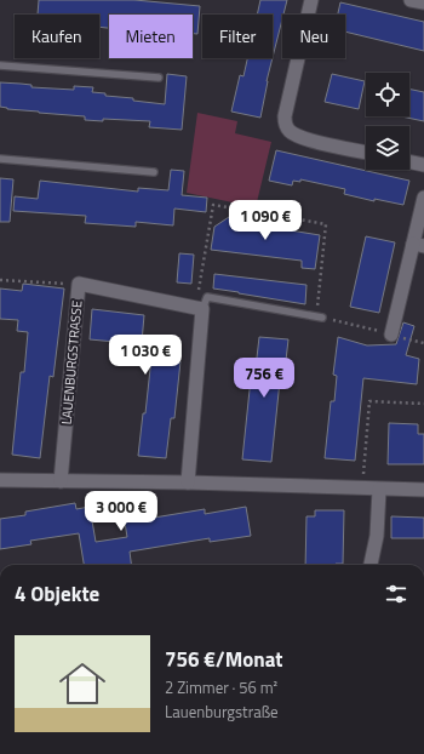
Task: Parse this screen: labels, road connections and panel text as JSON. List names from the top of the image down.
{
  "streets": {
    "street": ["LAUENBURGSTRASSE"]
  },
  "page": {
    "chip": [
      "Kaufen",
      "Mieten",
      "Filter",
      "Neu"
    ],
    "price": [
      "1 090 €",
      "1 030 €",
      "756 €",
      "3 000 €"
    ],
    "heading": "4 Objekte",
    "list": [
      {
        "name": "756 €/Monat",
        "note": "2 Zimmer · 56 m² · Lauenburgstraße"
      }
    ]
  }
}
